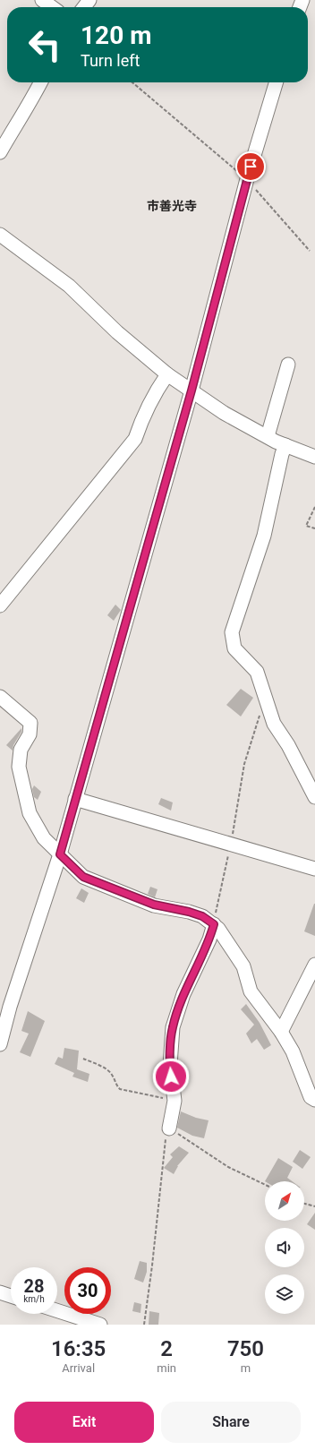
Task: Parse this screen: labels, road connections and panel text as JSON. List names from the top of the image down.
{
  "districts": ["市善光寺"],
  "north": "top right",
  "page": {
    "turn": ["120 m", "Turn left"],
    "speed": "28 km/h",
    "limit": "30",
    "eta": [
      "16:35",
      "Arrival",
      "2",
      "min",
      "750",
      "m"
    ],
    "buttons": ["Exit", "Share"]
  }
}
